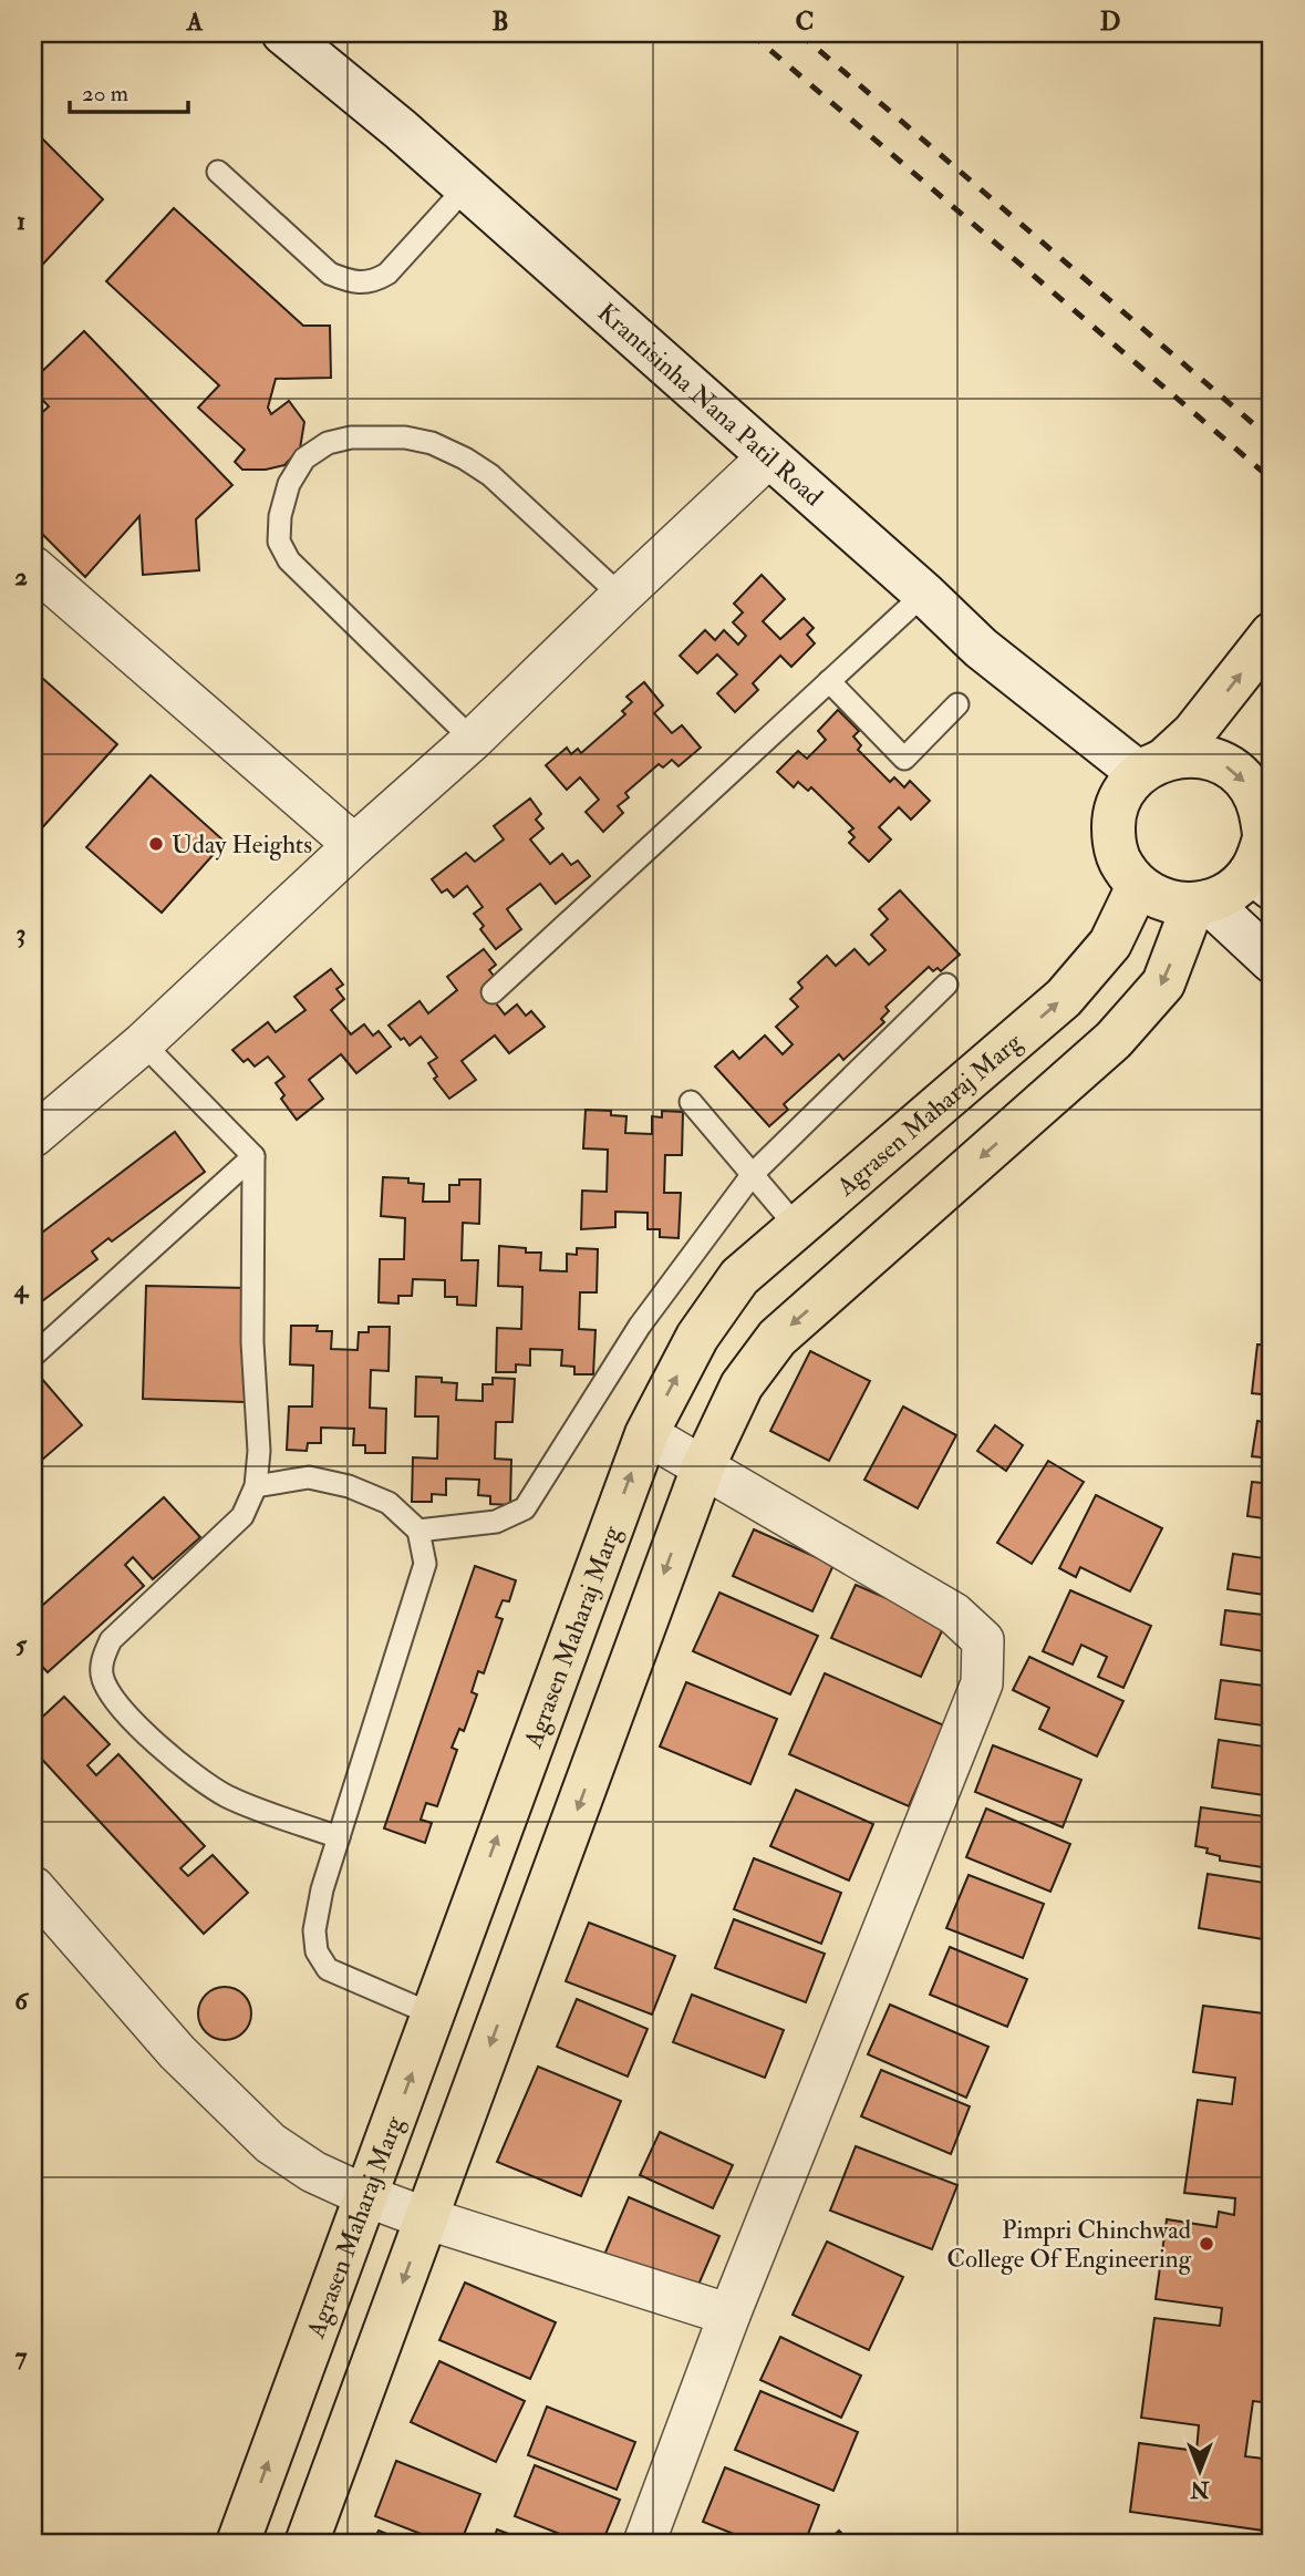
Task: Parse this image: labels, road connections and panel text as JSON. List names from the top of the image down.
{
  "streets": {
    "main road": ["Krantisinha Nana Patil Road", "Agrasen Maharaj Marg"]
  },
  "crossings": [
    ["Krantisinha Nana Patil Road", "Agrasen Maharaj Marg"]
  ],
  "places": ["Uday Heights", "Pimpri Chinchwad College Of Engineering"],
  "scale_bar": "20 m",
  "north": "bottom",
  "grid": {
    "columns": [
      "A",
      "B",
      "C",
      "D"
    ],
    "rows": [
      "1",
      "2",
      "3",
      "4",
      "5",
      "6",
      "7"
    ]
  }
}
